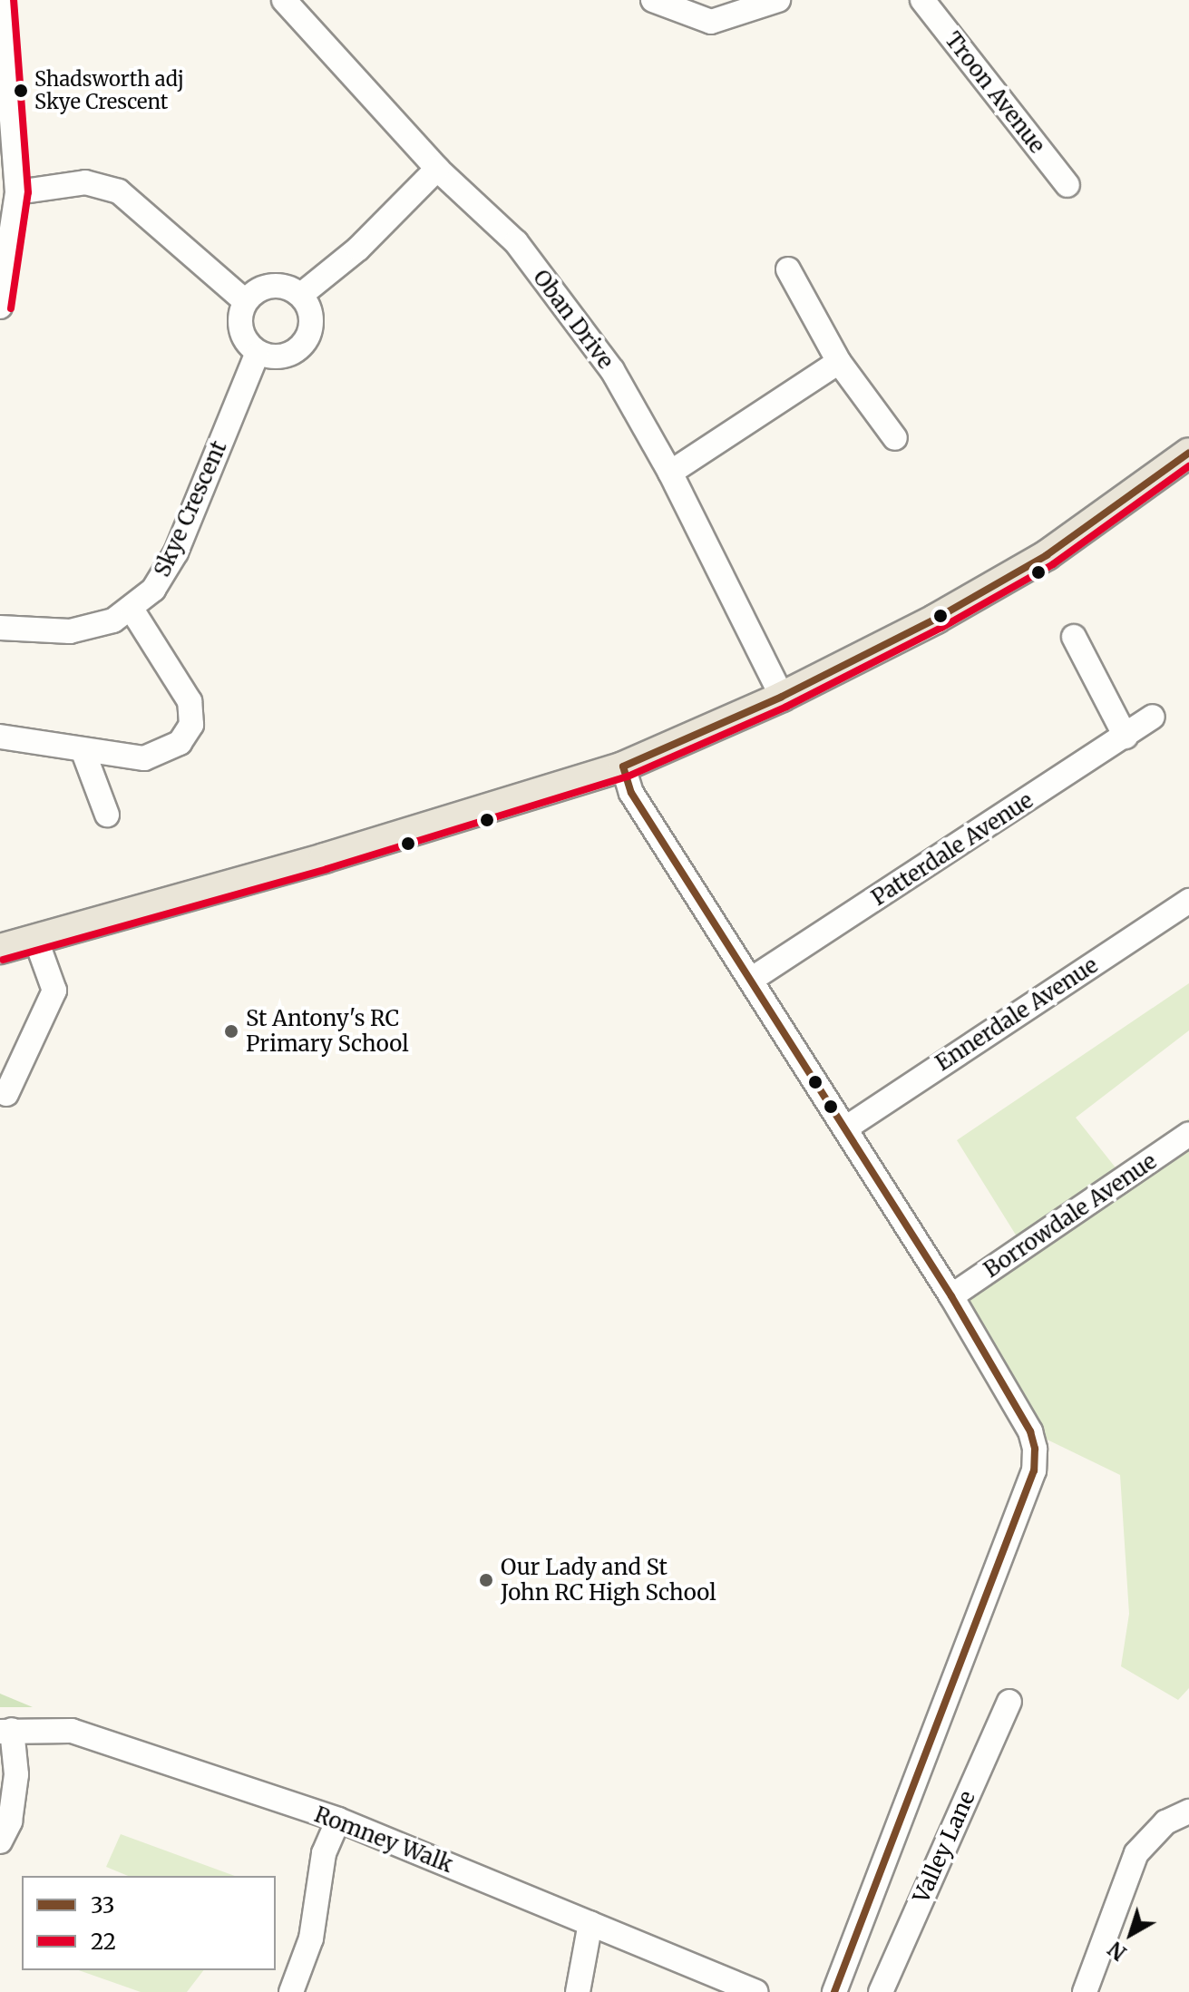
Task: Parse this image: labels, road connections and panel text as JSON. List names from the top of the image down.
{
  "streets": {
    "street": [
      "Troon Avenue",
      "Oban Drive",
      "Skye Crescent",
      "Patterdale Avenue",
      "Ennerdale Avenue",
      "Borrowdale Avenue",
      "Romney Walk",
      "Valley Lane"
    ]
  },
  "places": ["Shadsworth adj Skye Crescent", "St Antony's RC Primary School", "Our Lady and St John RC High School"],
  "lines": ["transit line 22", "transit line 33"],
  "legend": ["33", "22"],
  "north": "bottom left"
}
